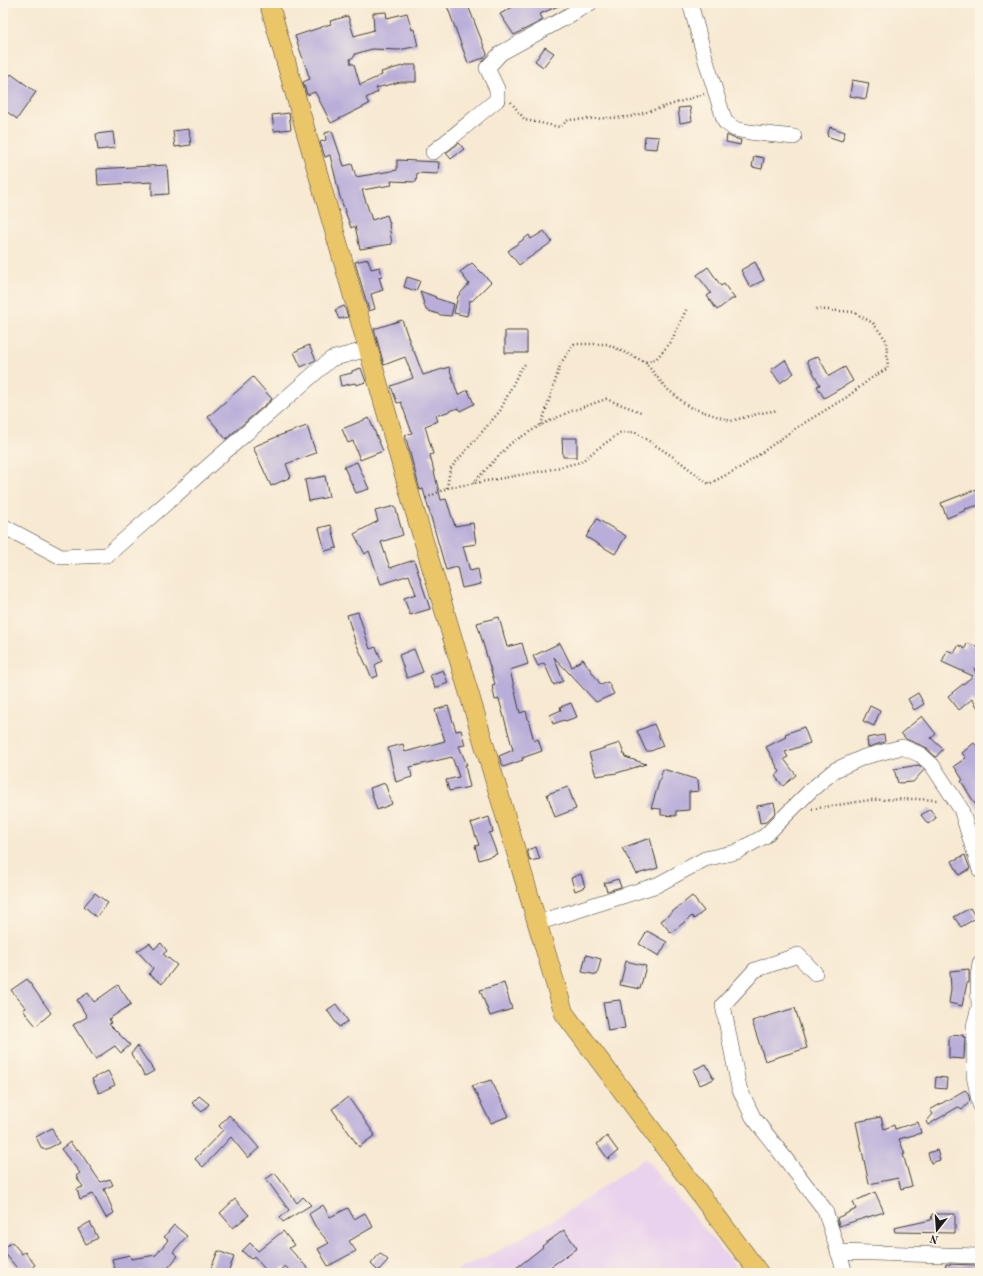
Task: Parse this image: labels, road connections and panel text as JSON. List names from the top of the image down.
{
  "north": "bottom"
}
